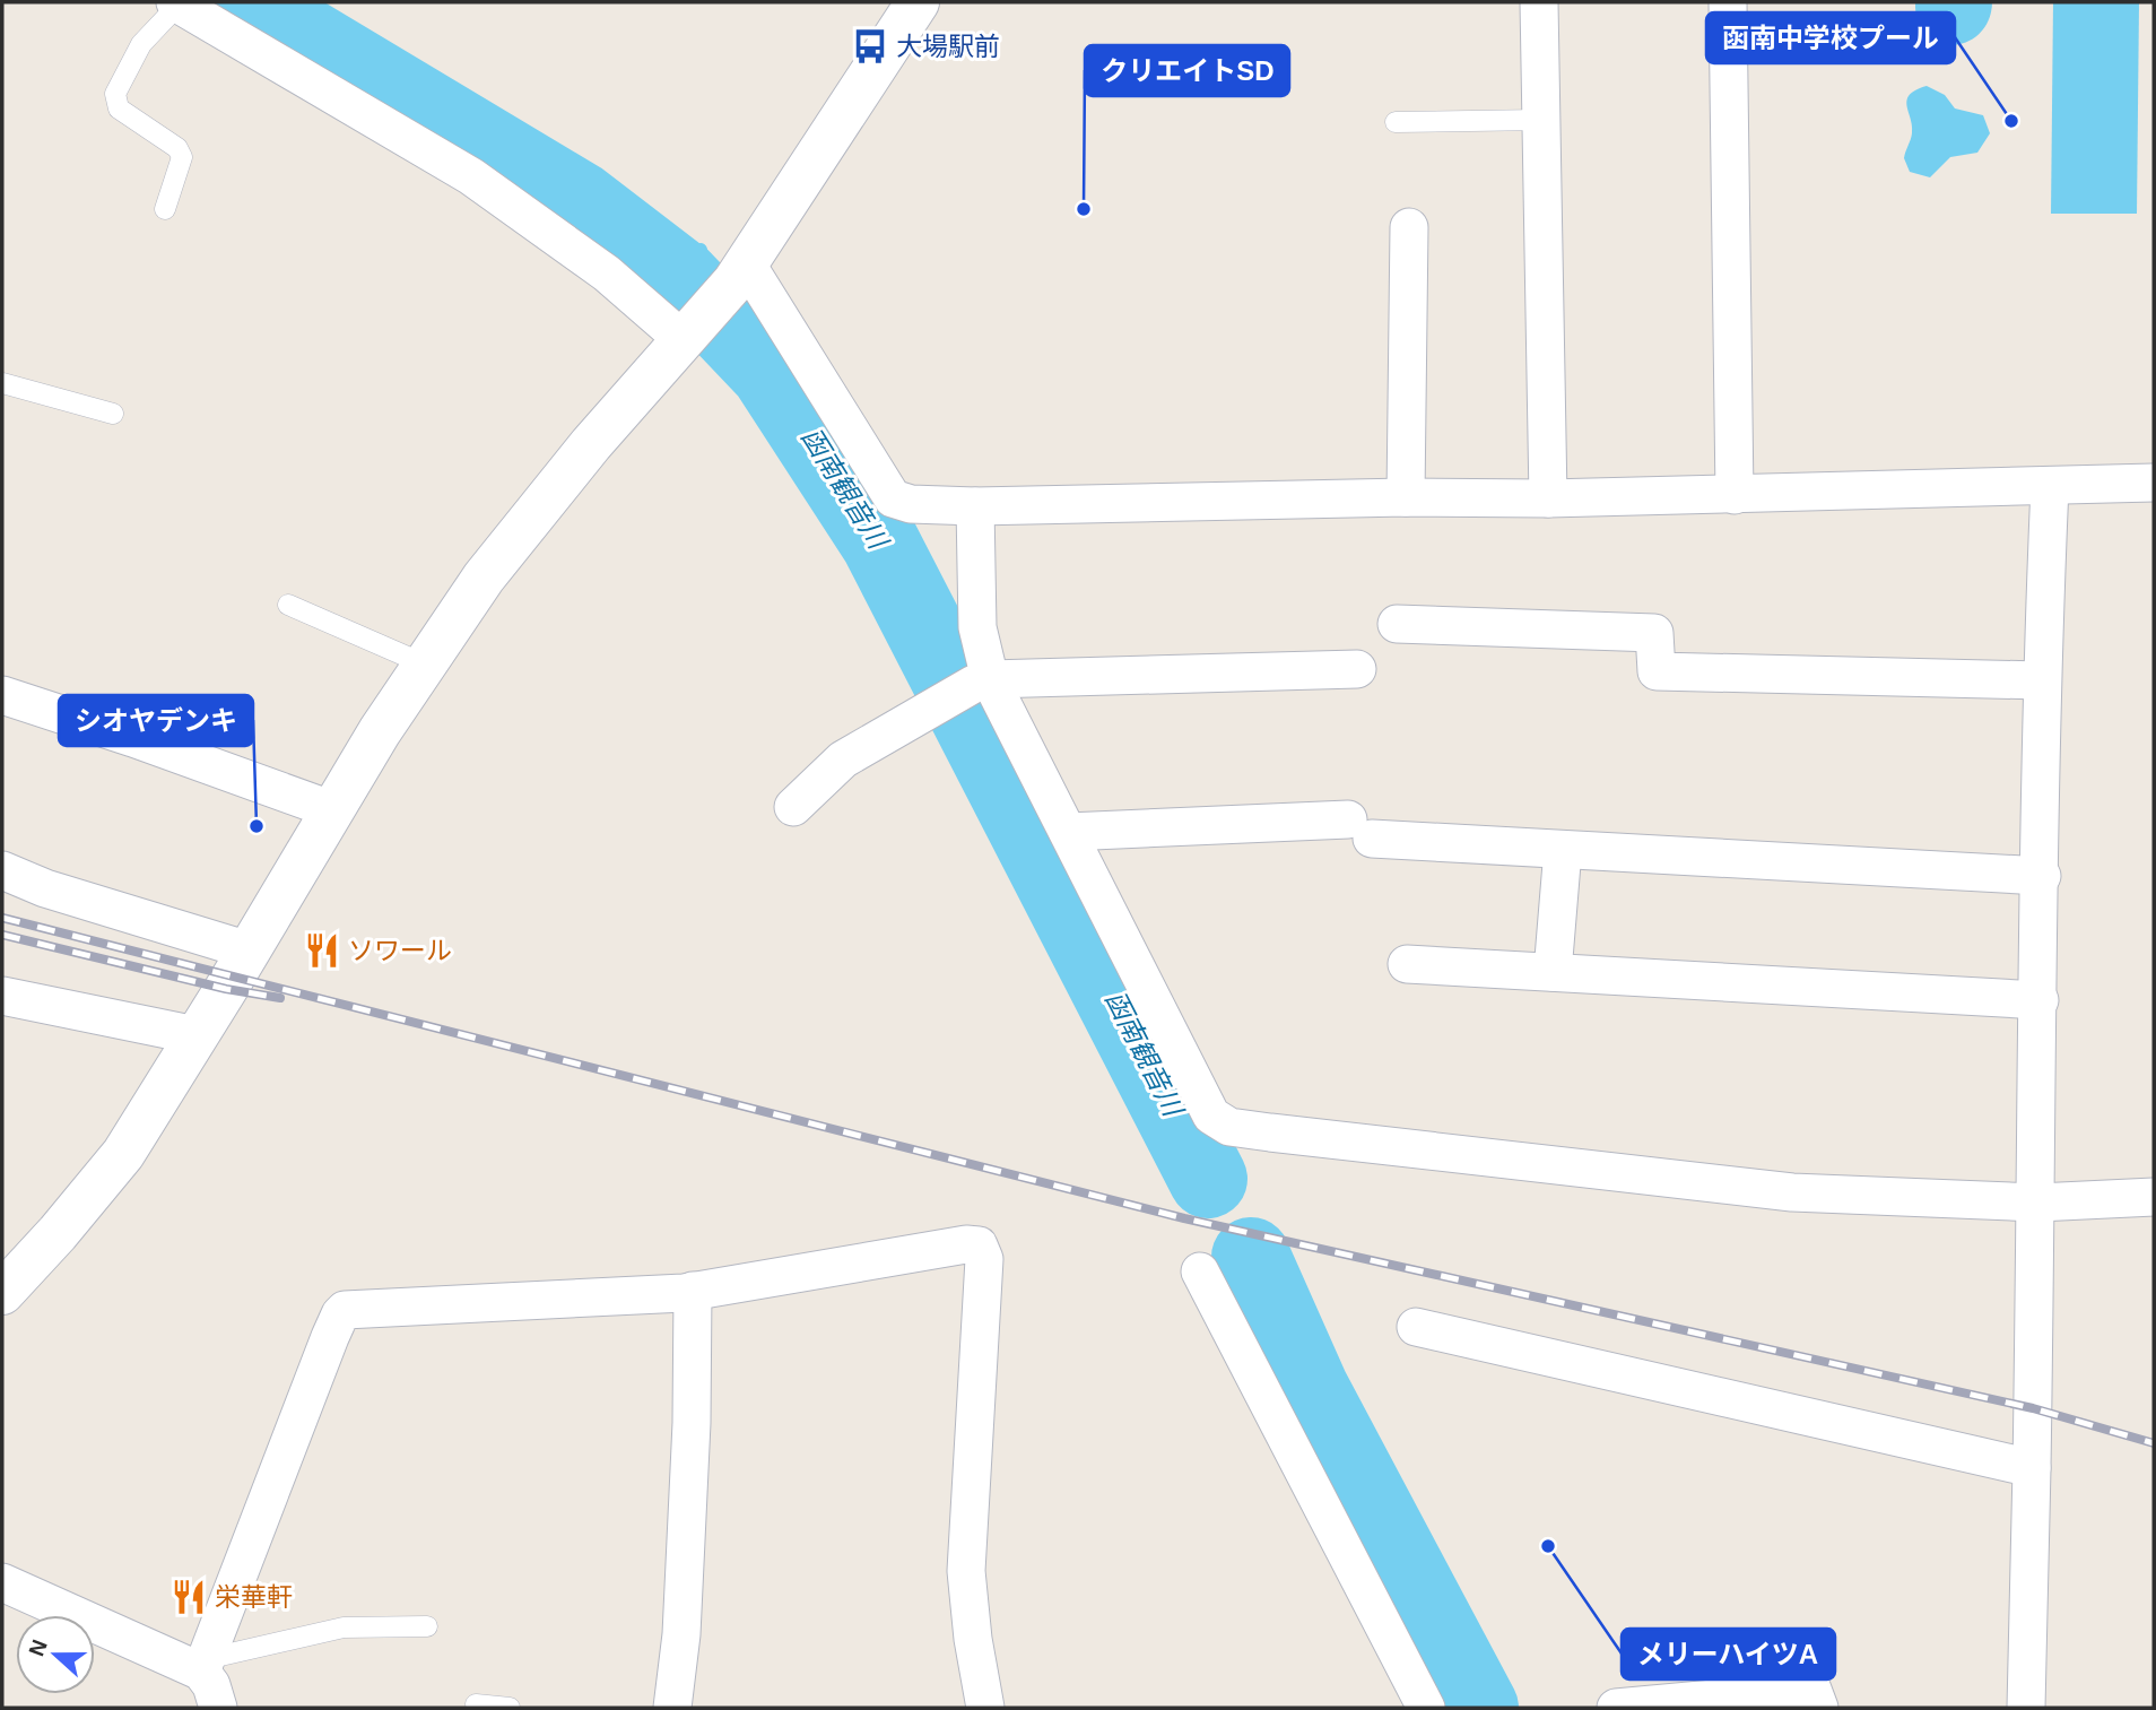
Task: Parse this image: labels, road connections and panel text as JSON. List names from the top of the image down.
{
  "water": ["函南観音川"],
  "places": {
    "bus stop": ["大場駅前"],
    "other": [
      "函南中学校プール",
      "クリエイトSD",
      "シオヤデンキ",
      "メリーハイツA"
    ],
    "restaurant": ["ソワール", "栄華軒"]
  },
  "north": "left"
}
